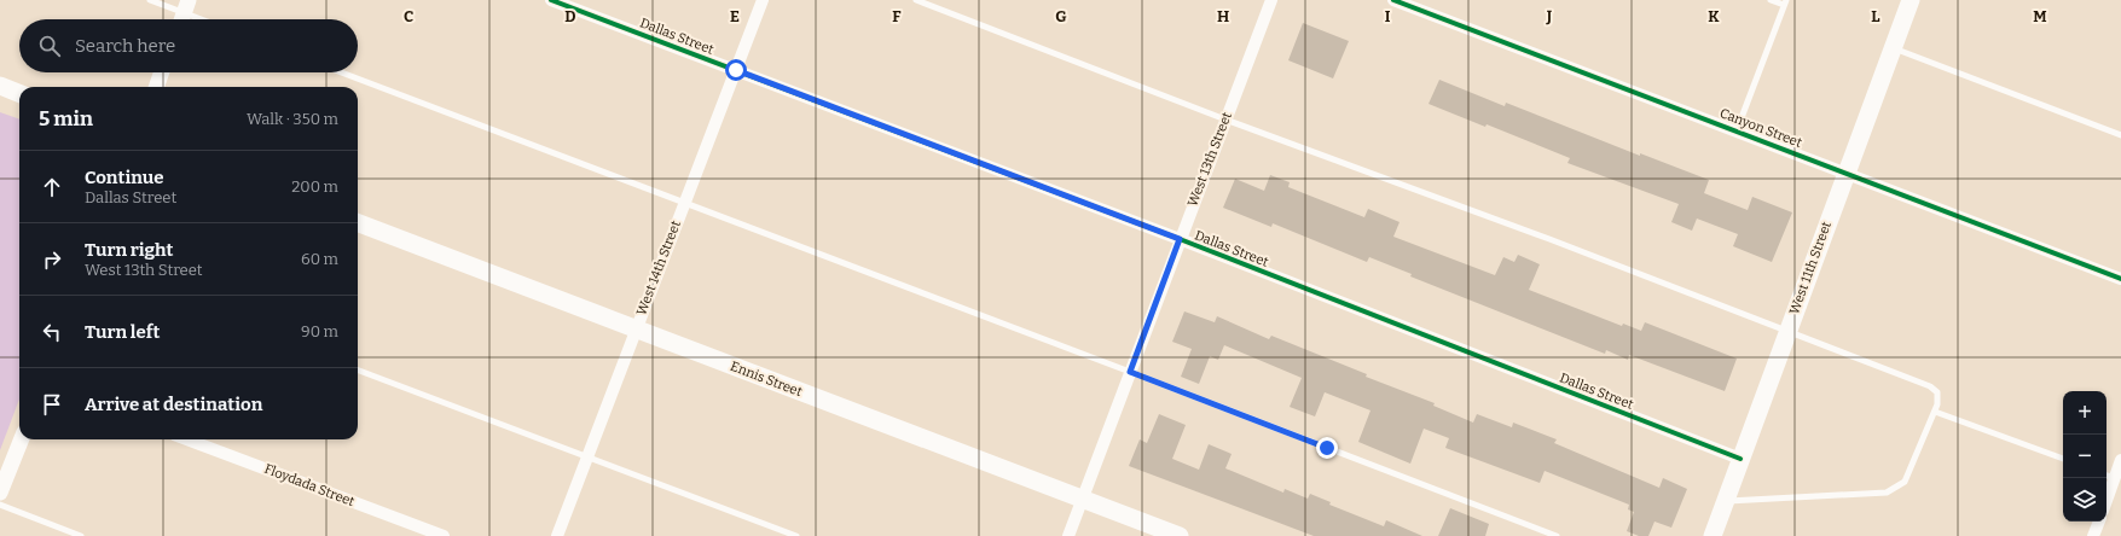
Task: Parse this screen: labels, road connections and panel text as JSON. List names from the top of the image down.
{
  "streets": {
    "main road": ["West 11th Street", "Ennis Street"],
    "street": [
      "Dallas Street",
      "Canyon Street",
      "West 13th Street",
      "West 14th Street",
      "Floydada Street"
    ]
  },
  "crossings": [
    ["Dallas Street", "West 13th Street"],
    ["Dallas Street", "West 14th Street"],
    ["Dallas Street", "West 11th Street"],
    ["Canyon Street", "West 11th Street"],
    ["West 13th Street", "Ennis Street"],
    ["West 14th Street", "Ennis Street"]
  ],
  "page": {
    "search": "Search here",
    "heading": ["5 min", "Walk · 350 m"],
    "list": [
      ["Continue", "Dallas Street", "200 m"],
      ["Turn right", "West 13th Street", "60 m"],
      ["Turn left", "90 m"],
      "Arrive at destination"
    ],
    "map_buttons": ["+", "−"]
  },
  "grid": {
    "columns": [
      "C",
      "D",
      "E",
      "F",
      "G",
      "H",
      "I",
      "J",
      "K",
      "L",
      "M"
    ]
  }
}
